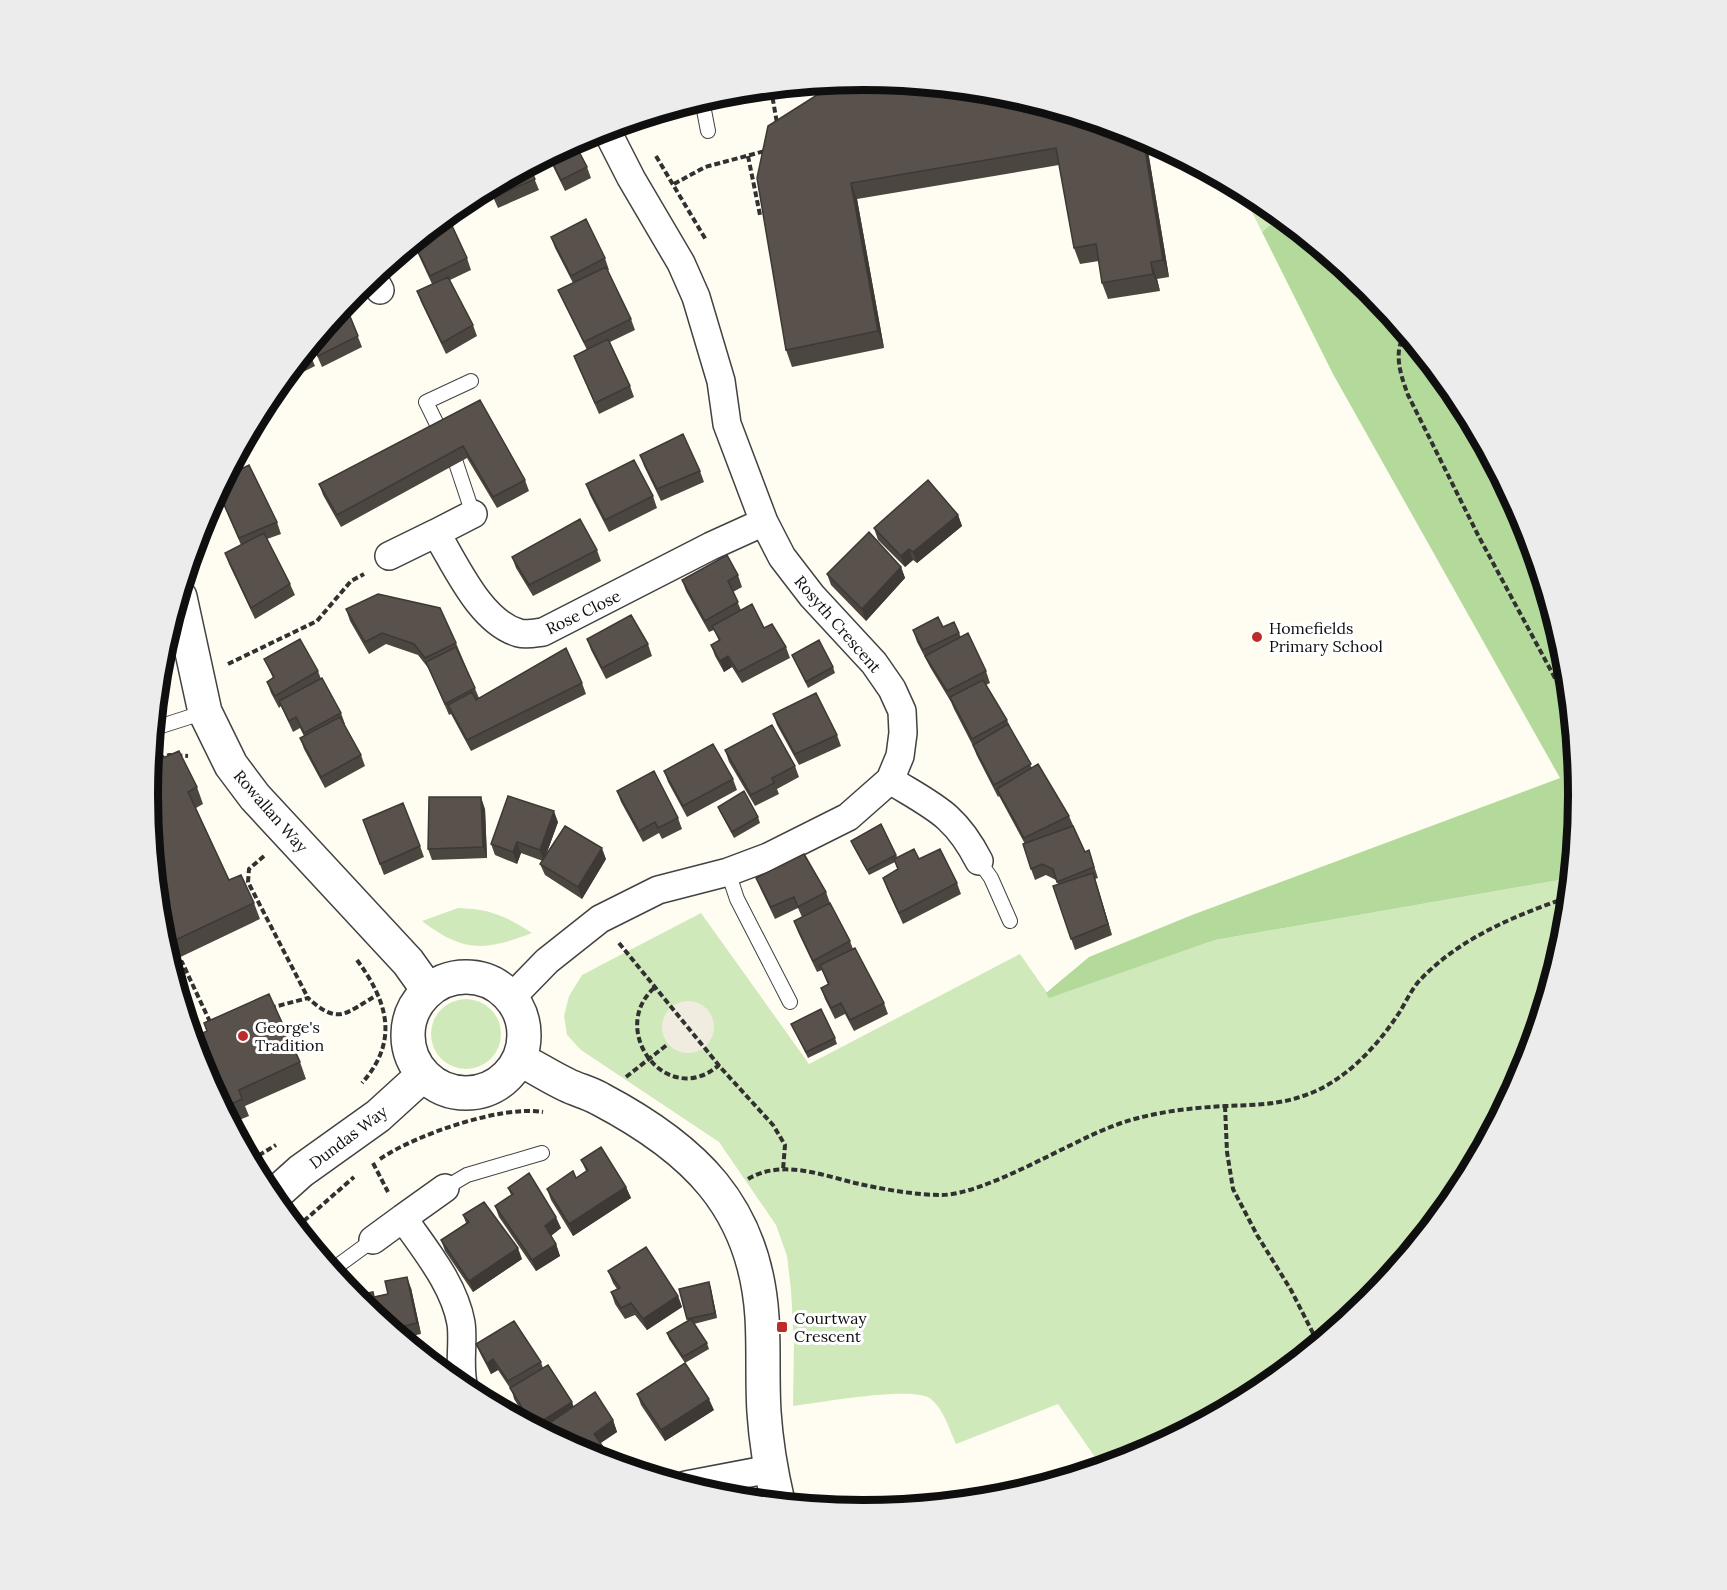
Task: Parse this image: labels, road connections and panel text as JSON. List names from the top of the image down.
{
  "streets": {
    "street": [
      "Rose Close",
      "Rosyth Crescent",
      "Rowallan Way",
      "Dundas Way"
    ]
  },
  "crossings": [
    ["Rose Close", "Rosyth Crescent"],
    ["Rosyth Crescent", "Rowallan Way"],
    ["Rosyth Crescent", "Dundas Way"],
    ["Rowallan Way", "Dundas Way"]
  ],
  "places": {
    "other": ["Homefields Primary School", "George's Tradition"],
    "transit": ["Courtway Crescent"]
  }
}
